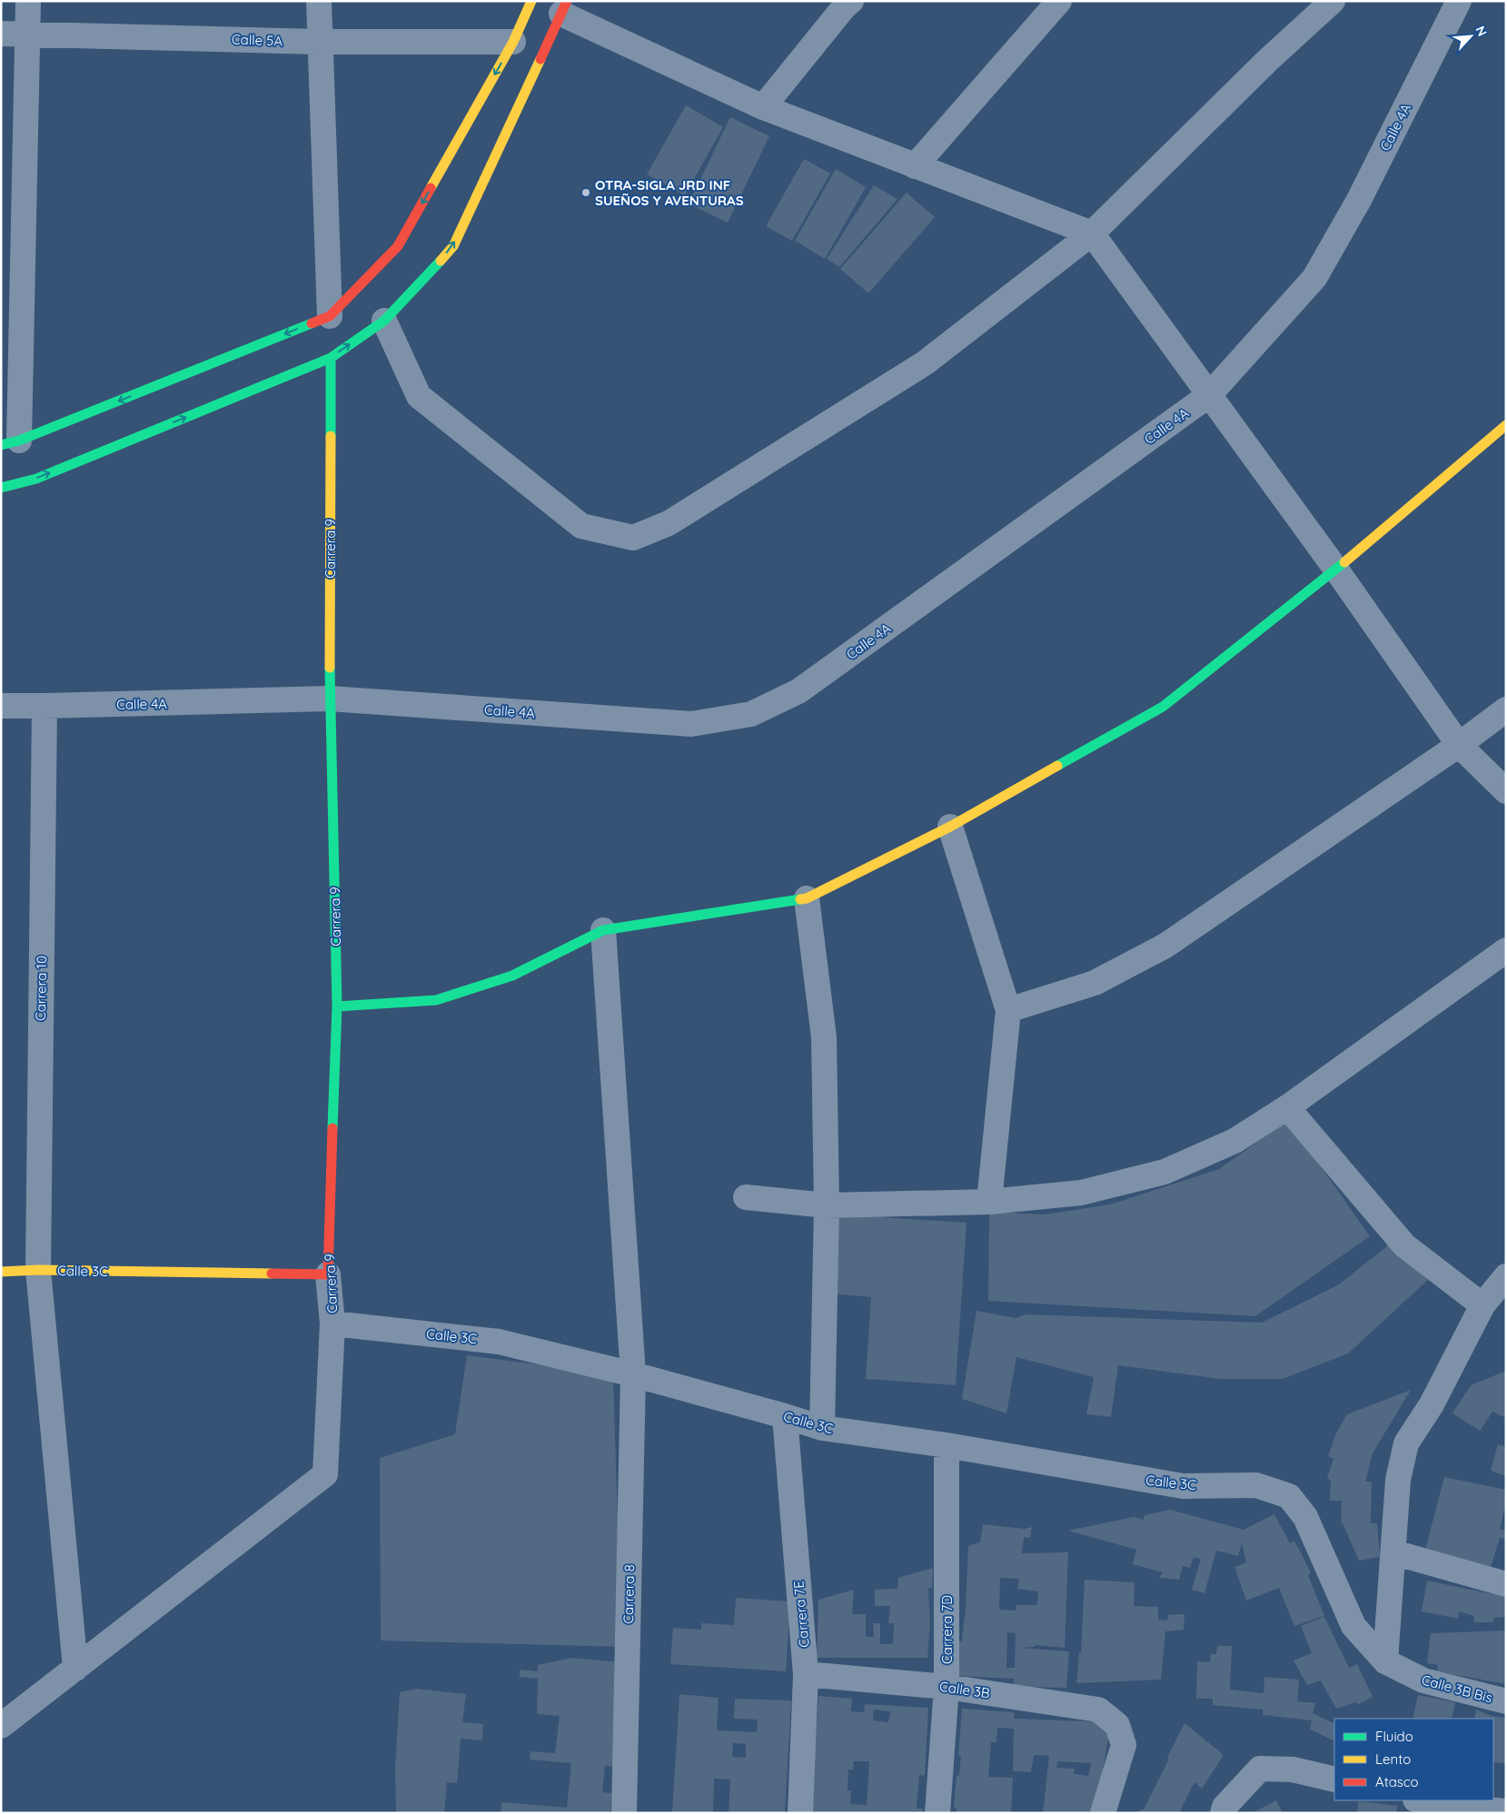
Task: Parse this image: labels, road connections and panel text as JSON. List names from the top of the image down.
{
  "streets": {
    "street": [
      "Calle 5A",
      "Calle 4A",
      "Carrera 9",
      "Carrera 10",
      "Calle 3C",
      "Carrera 8",
      "Carrera 7E",
      "Carrera 7D",
      "Calle 3B Bis",
      "Calle 3B"
    ]
  },
  "crossings": [
    ["Calle 4A", "Carrera 9"],
    ["Calle 4A", "Carrera 10"],
    ["Carrera 9", "Carrera 10"],
    ["Carrera 9", "Calle 3C"],
    ["Carrera 10", "Calle 3C"],
    ["Calle 3C", "Carrera 8"],
    ["Calle 3C", "Carrera 7E"],
    ["Calle 3C", "Carrera 7D"],
    ["Calle 3C", "Calle 3B Bis"],
    ["Carrera 7E", "Calle 3B"],
    ["Carrera 7D", "Calle 3B"]
  ],
  "places": ["OTRA-SIGLA JRD INF SUEÑOS Y AVENTURAS"],
  "legend": ["Fluido", "Lento", "Atasco"],
  "north": "top right"
}
